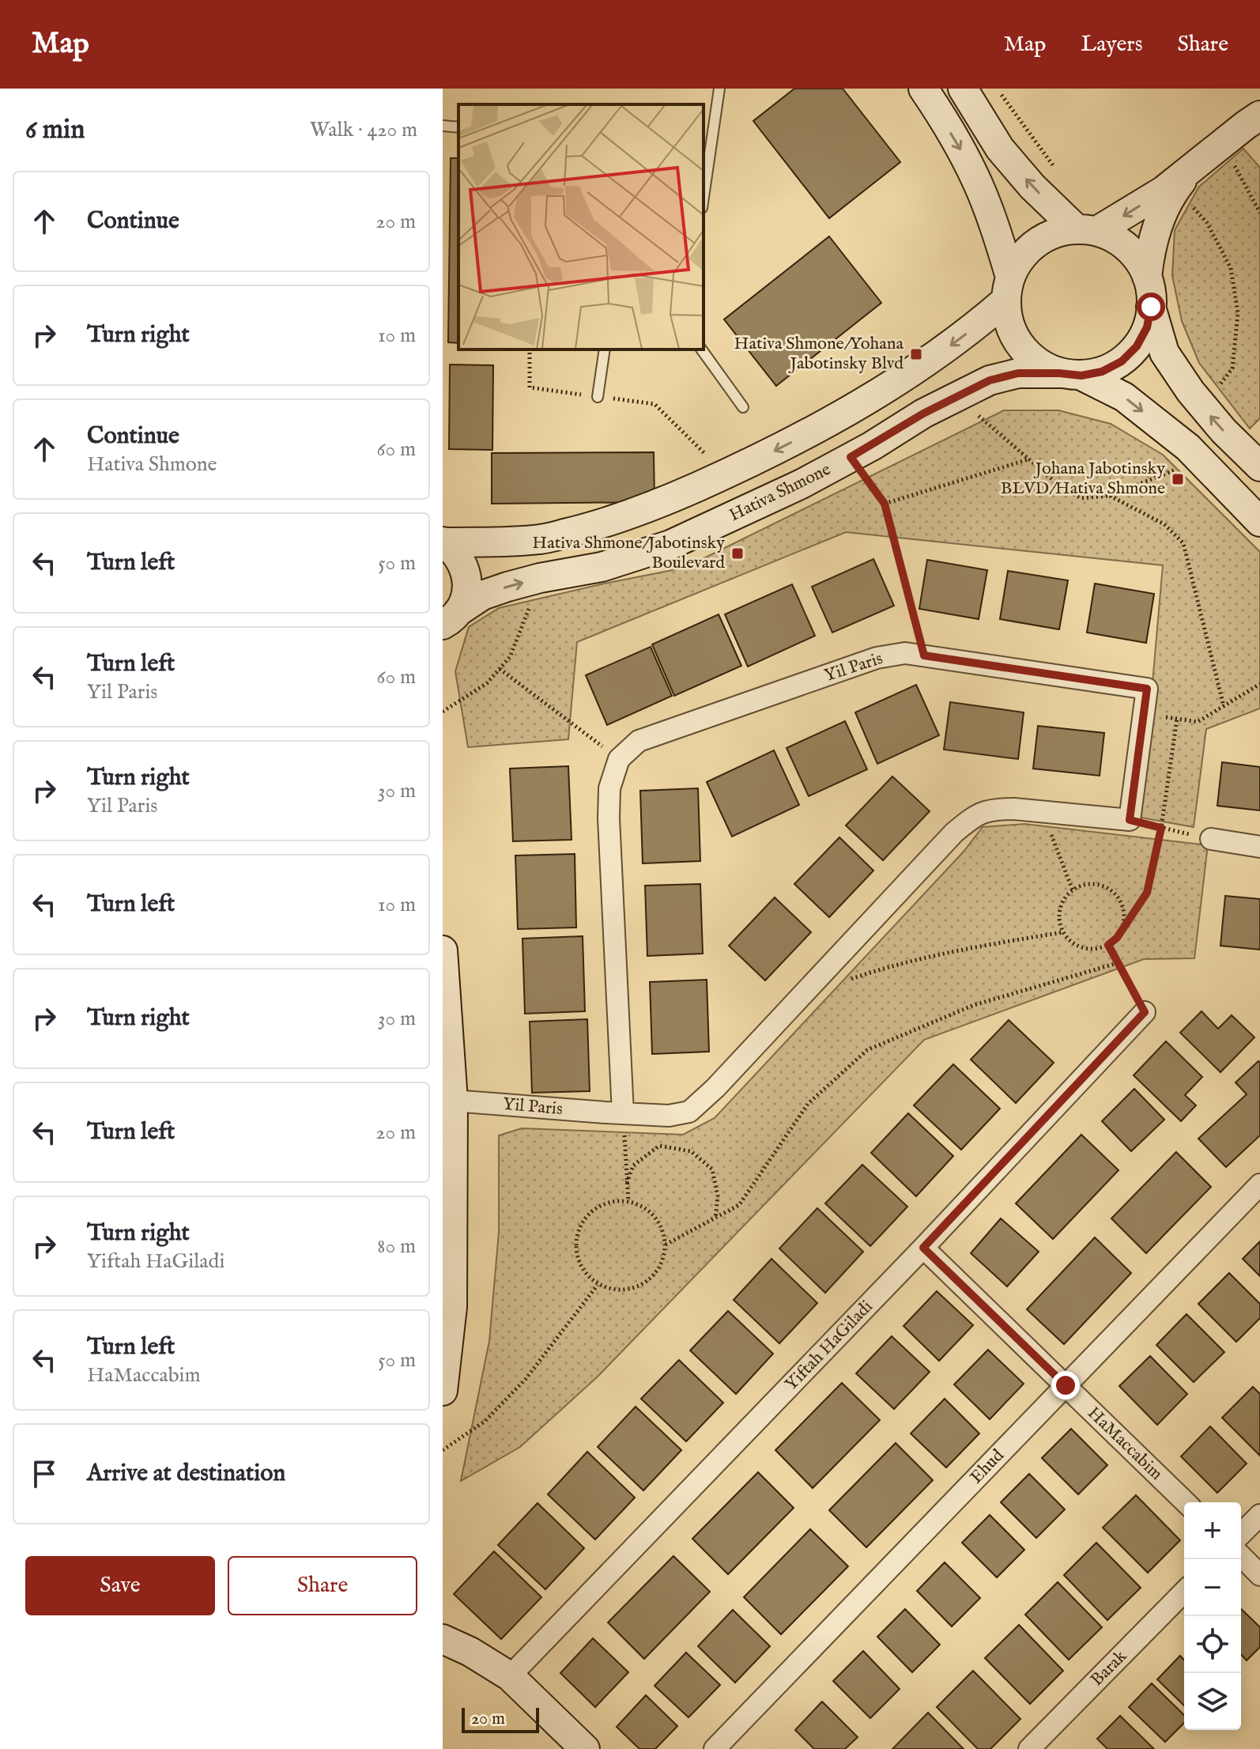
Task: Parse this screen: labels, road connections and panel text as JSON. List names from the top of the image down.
{
  "streets": {
    "street": [
      "Hativa Shmone",
      "Yil Paris",
      "Yiftah HaGiladi",
      "HaMaccabim",
      "Ehud",
      "Barak"
    ]
  },
  "crossings": [
    ["Yiftah HaGiladi", "HaMaccabim"],
    ["HaMaccabim", "Ehud"]
  ],
  "places": {
    "transit": ["Hativa Shmone/Yohana Jabotinsky Blvd", "Johana Jabotinsky BLVD/Hativa Shmone", "Hativa Shmone/Jabotinsky Boulevard"]
  },
  "scale_bar": "20 m",
  "page": {
    "header": "Map",
    "nav": ["Map", "Layers", "Share"],
    "heading": ["6 min", "Walk · 420 m"],
    "list": [
      ["Continue", "20 m"],
      ["Turn right", "10 m"],
      ["Continue", "Hativa Shmone", "60 m"],
      ["Turn left", "50 m"],
      ["Turn left", "Yil Paris", "60 m"],
      ["Turn right", "Yil Paris", "30 m"],
      ["Turn left", "10 m"],
      ["Turn right", "30 m"],
      ["Turn left", "20 m"],
      ["Turn right", "Yiftah HaGiladi", "80 m"],
      ["Turn left", "HaMaccabim", "50 m"],
      "Arrive at destination"
    ],
    "map_buttons": ["+", "−"],
    "buttons": ["Save", "Share"],
    "scale": "20 m"
  }
}
